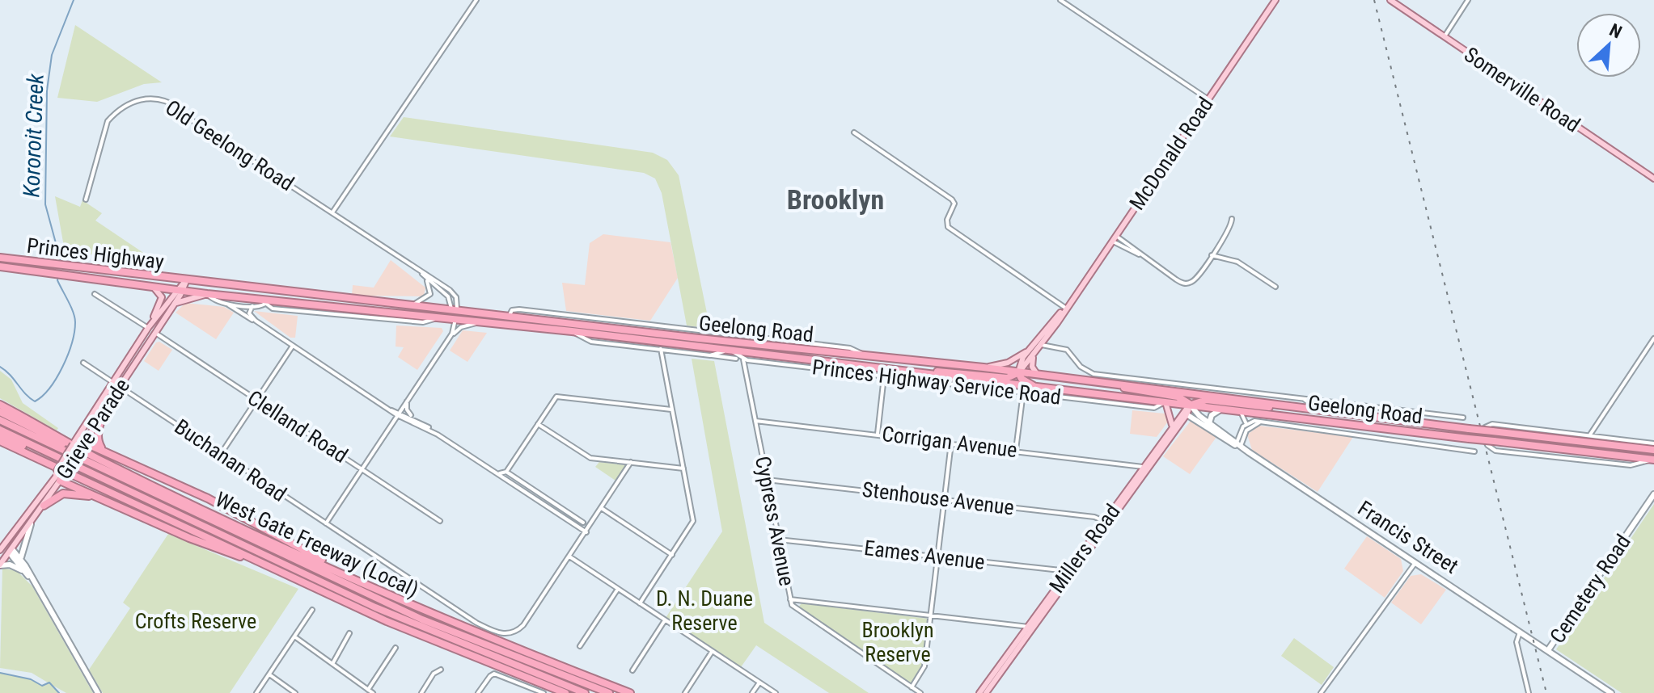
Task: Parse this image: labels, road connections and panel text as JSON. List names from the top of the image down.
{
  "streets": {
    "highway": ["Princes Highway", "Geelong Road", "West Gate Freeway (Local)"],
    "main road": [
      "Somerville Road",
      "McDonald Road",
      "Grieve Parade",
      "Francis Street",
      "Millers Road",
      "Cemetery Road"
    ],
    "street": [
      "Old Geelong Road",
      "Princes Highway Service Road",
      "Clelland Road",
      "Corrigan Avenue",
      "Buchanan Road",
      "Stenhouse Avenue",
      "Cypress Avenue",
      "Eames Avenue"
    ]
  },
  "crossings": [
    ["Old Geelong Road", "Geelong Road"],
    ["McDonald Road", "Geelong Road"],
    ["Princes Highway", "Geelong Road"],
    ["Princes Highway", "Grieve Parade"],
    ["Geelong Road", "Princes Highway Service Road"],
    ["Geelong Road", "Grieve Parade"],
    ["Geelong Road", "Millers Road"],
    ["Princes Highway Service Road", "Cypress Avenue"],
    ["Clelland Road", "Grieve Parade"],
    ["Grieve Parade", "Buchanan Road"],
    ["Corrigan Avenue", "Cypress Avenue"],
    ["Corrigan Avenue", "Millers Road"],
    ["Stenhouse Avenue", "Cypress Avenue"],
    ["Stenhouse Avenue", "Millers Road"],
    ["Cypress Avenue", "Eames Avenue"],
    ["Francis Street", "Cemetery Road"],
    ["Millers Road", "Eames Avenue"]
  ],
  "districts": ["Brooklyn"],
  "water": ["Kororoit Creek"],
  "parks": ["D. N. Duane Reserve", "Crofts Reserve", "Brooklyn Reserve"],
  "north": "top right"
}
